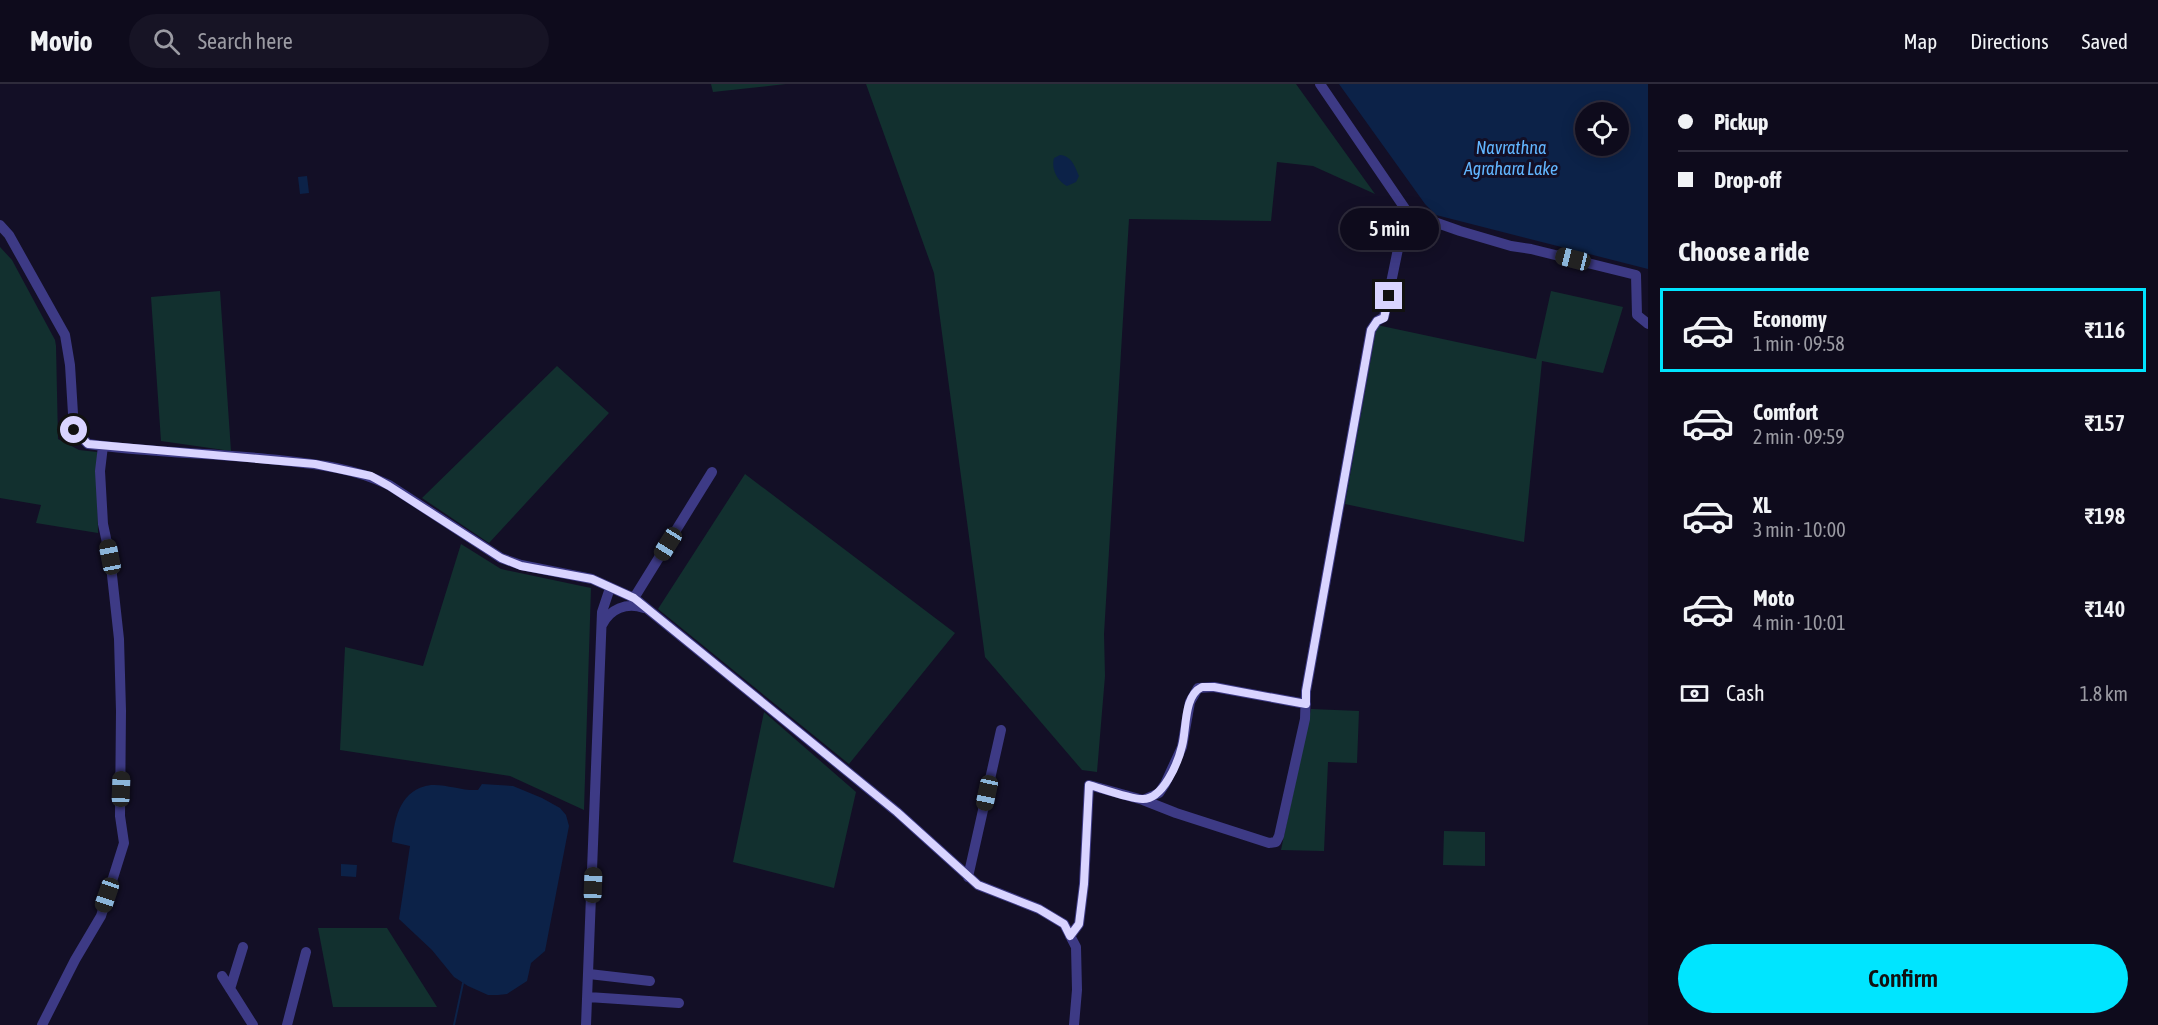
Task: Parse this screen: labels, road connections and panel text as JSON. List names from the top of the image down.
{
  "water": ["Navrathna Agrahara Lake"],
  "page": {
    "header": "Movio",
    "search": "Search here",
    "nav": ["Map", "Directions", "Saved"],
    "banner": ["Pickup", "Drop-off"],
    "bubble": "5 min",
    "heading": "Choose a ride",
    "list": [
      {
        "name": "Economy",
        "note": "1 min · 09:58",
        "value": "₹116"
      },
      {
        "name": "Comfort",
        "note": "2 min · 09:59",
        "value": "₹157"
      },
      {
        "name": "XL",
        "note": "3 min · 10:00",
        "value": "₹198"
      },
      {
        "name": "Moto",
        "note": "4 min · 10:01",
        "value": "₹140"
      }
    ],
    "pay": ["Cash", "1.8 km"],
    "buttons": "Confirm"
  }
}
